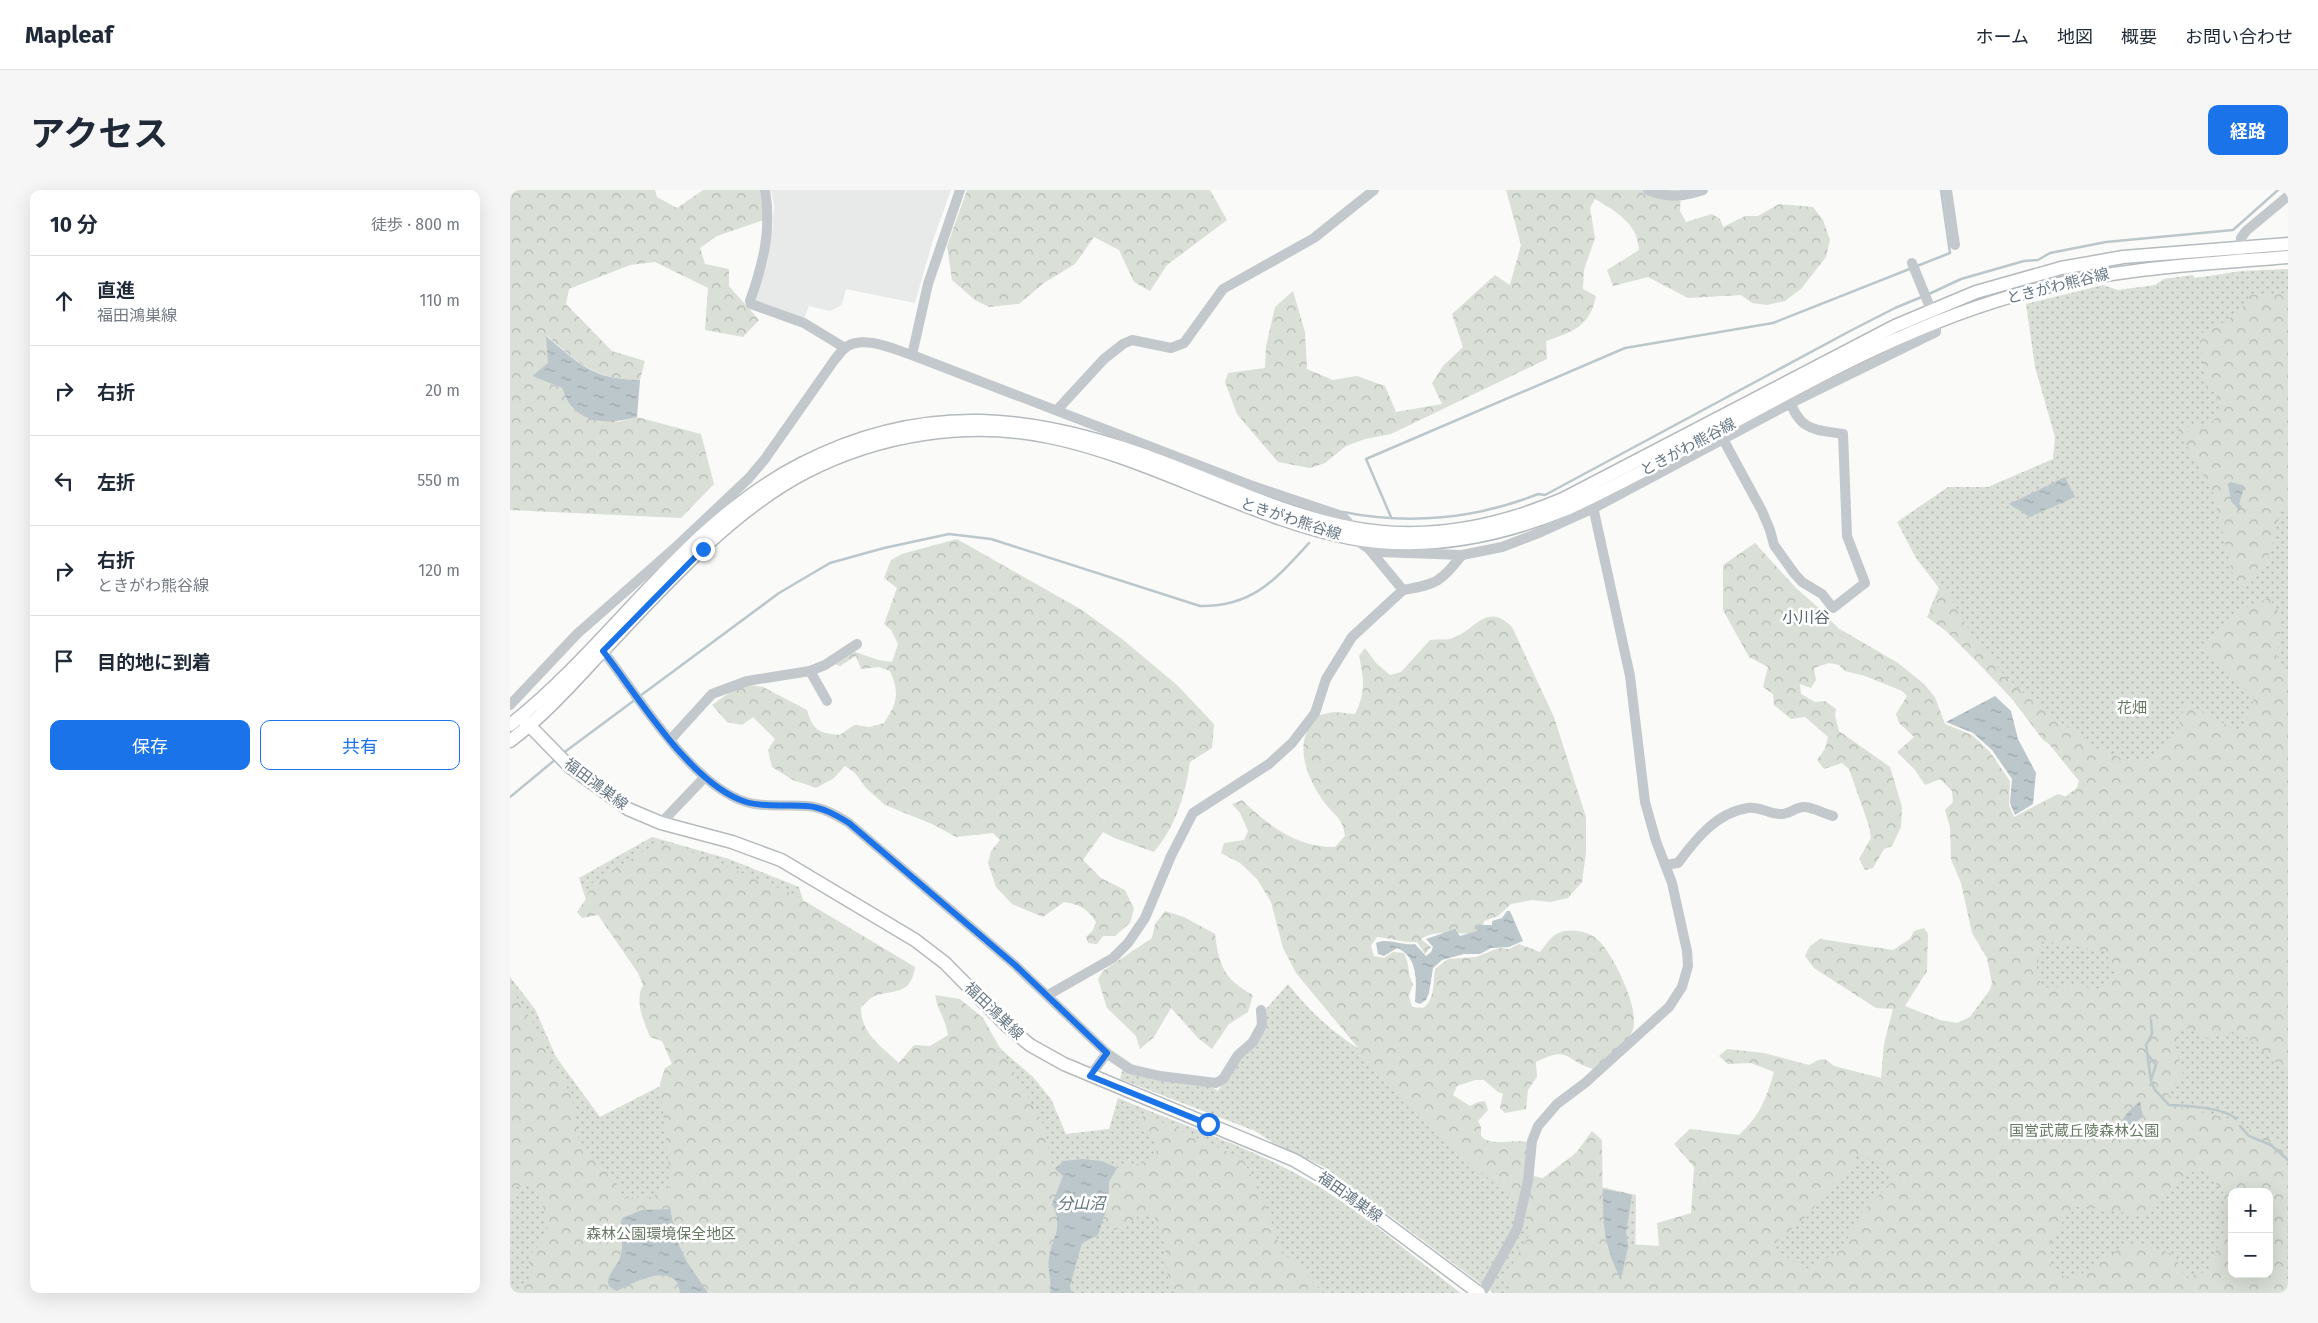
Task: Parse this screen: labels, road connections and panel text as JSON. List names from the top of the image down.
{
  "streets": {
    "main road": ["ときがわ熊谷線", "福田鴻巣線"]
  },
  "crossings": [
    ["ときがわ熊谷線", "福田鴻巣線"]
  ],
  "districts": ["小川谷"],
  "water": ["分山沼"],
  "parks": ["花畑", "国営武蔵丘陵森林公園", "森林公園環境保全地区"],
  "page": {
    "header": "Mapleaf",
    "nav": [
      "ホーム",
      "地図",
      "概要",
      "お問い合わせ"
    ],
    "title": "アクセス",
    "buttons": [
      "経路",
      ["保存", "共有"]
    ],
    "heading": ["10 分", "徒歩 · 800 m"],
    "list": [
      ["直進", "福田鴻巣線", "110 m"],
      ["右折", "20 m"],
      ["左折", "550 m"],
      ["右折", "ときがわ熊谷線", "120 m"],
      "目的地に到着"
    ],
    "map_buttons": ["+", "−"]
  }
}
